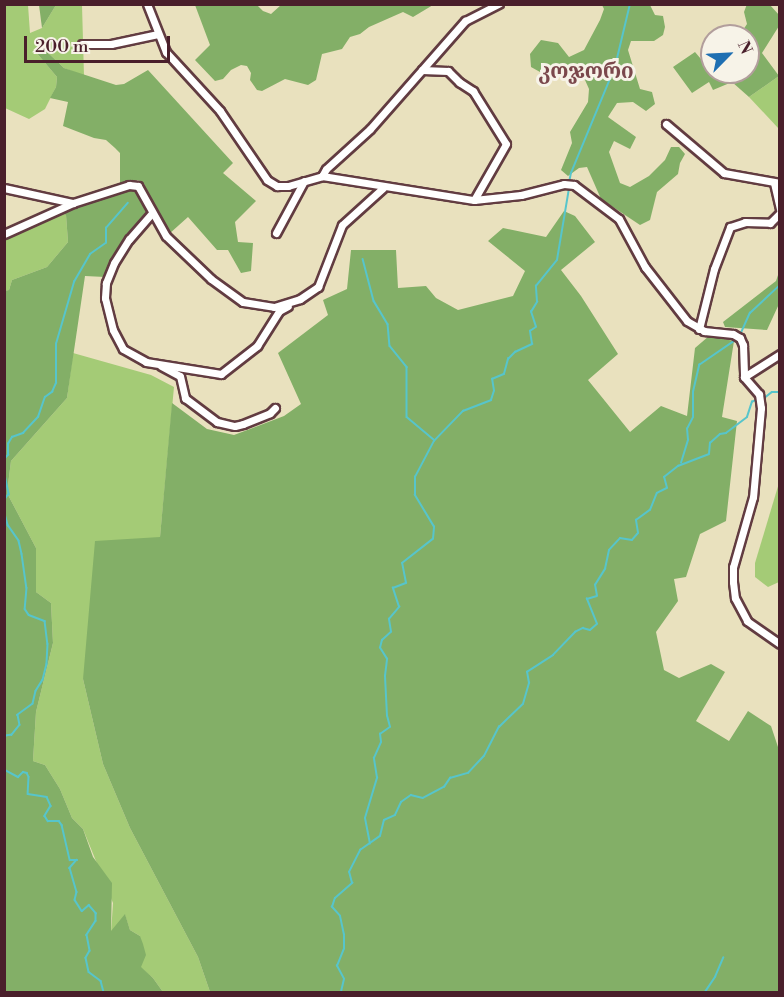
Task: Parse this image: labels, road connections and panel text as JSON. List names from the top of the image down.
{
  "districts": ["კოჯორი"],
  "scale_bar": "200 m",
  "north": "top right"
}
